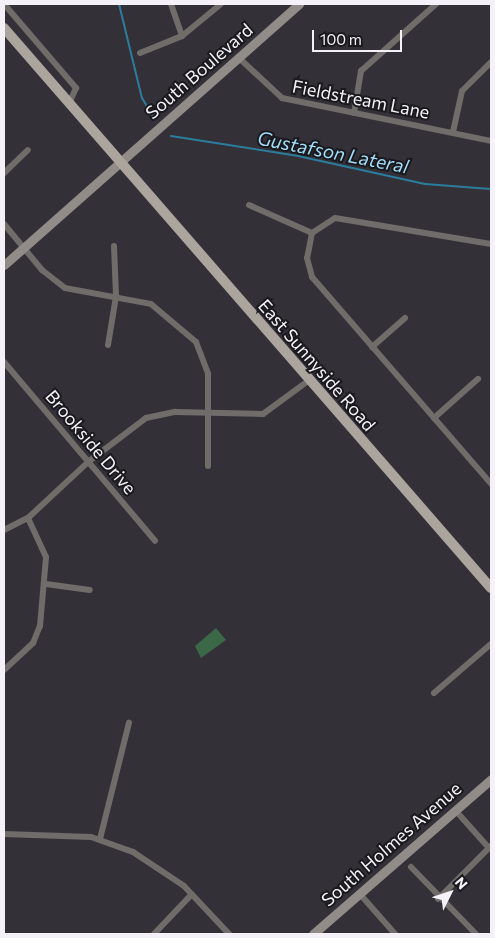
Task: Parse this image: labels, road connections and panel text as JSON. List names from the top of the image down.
{
  "streets": {
    "main road": ["East Sunnyside Road"],
    "street": [
      "South Boulevard",
      "Fieldstream Lane",
      "Brookside Drive",
      "South Holmes Avenue"
    ]
  },
  "crossings": [
    ["South Boulevard", "Fieldstream Lane"],
    ["South Boulevard", "East Sunnyside Road"]
  ],
  "water": ["Gustafson Lateral"],
  "scale_bar": "100 m",
  "north": "top right"
}
